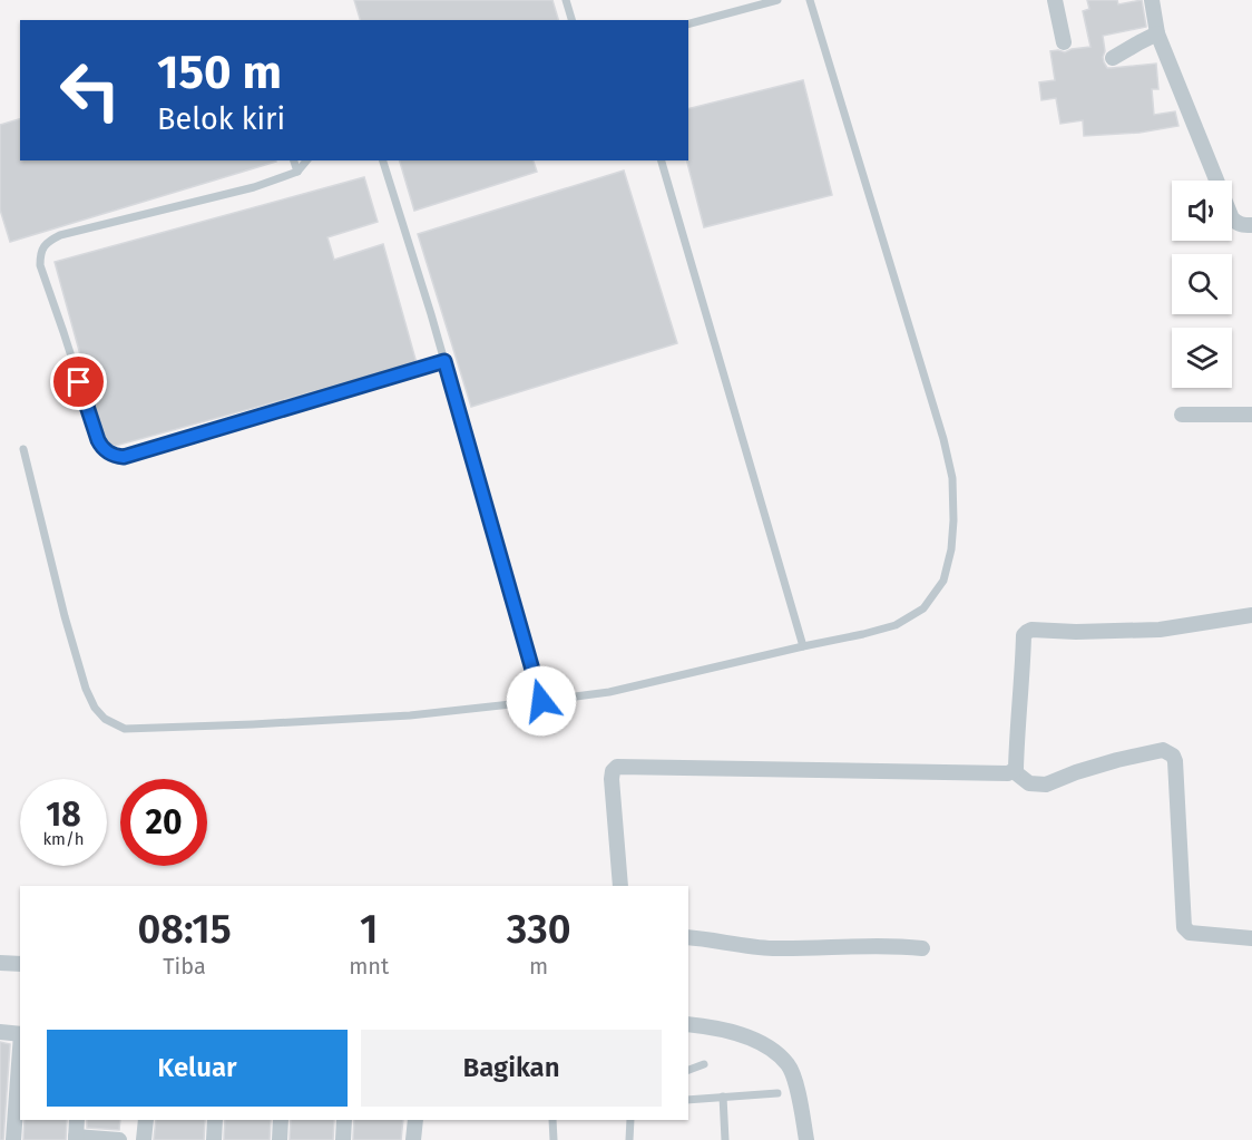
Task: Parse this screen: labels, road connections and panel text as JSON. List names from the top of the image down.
{
  "page": {
    "turn": ["150 m", "Belok kiri"],
    "speed": "18 km/h",
    "limit": "20",
    "eta": [
      "08:15",
      "Tiba",
      "1",
      "mnt",
      "330",
      "m"
    ],
    "buttons": ["Keluar", "Bagikan"]
  }
}
